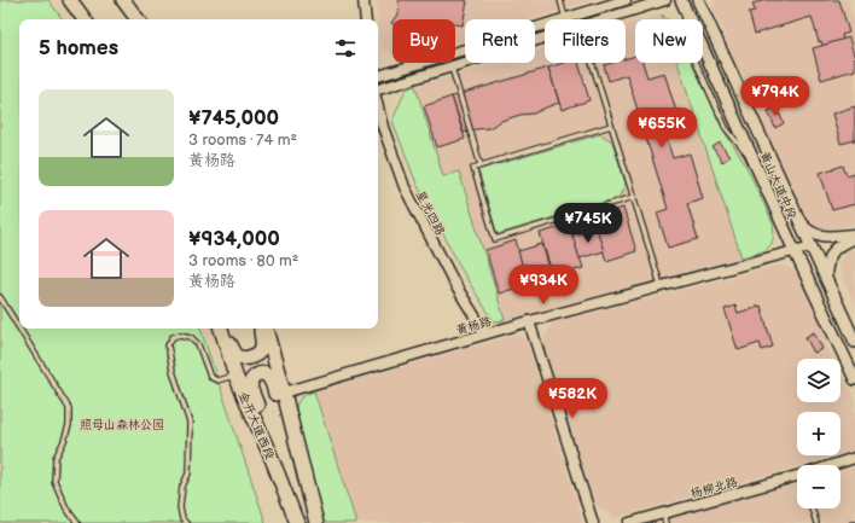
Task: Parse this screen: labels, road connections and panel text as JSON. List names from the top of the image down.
{
  "streets": {
    "main road": ["黄山大道中段", "金开大道西段"],
    "street": ["星光四路", "黄杨路", "杨柳北路"]
  },
  "crossings": [
    ["黄山大道中段", "黄杨路"],
    ["星光四路", "黄杨路"]
  ],
  "parks": ["照母山森林公园"],
  "page": {
    "chip": [
      "Buy",
      "Rent",
      "Filters",
      "New"
    ],
    "heading": "5 homes",
    "price": [
      "¥794K",
      "¥655K",
      "¥745K",
      "¥934K",
      "¥582K"
    ],
    "list": [
      {
        "name": "¥745,000",
        "note": "3 rooms · 74 m² · 黄杨路"
      },
      {
        "name": "¥934,000",
        "note": "3 rooms · 80 m² · 黄杨路"
      }
    ],
    "map_buttons": ["+", "−"]
  }
}
